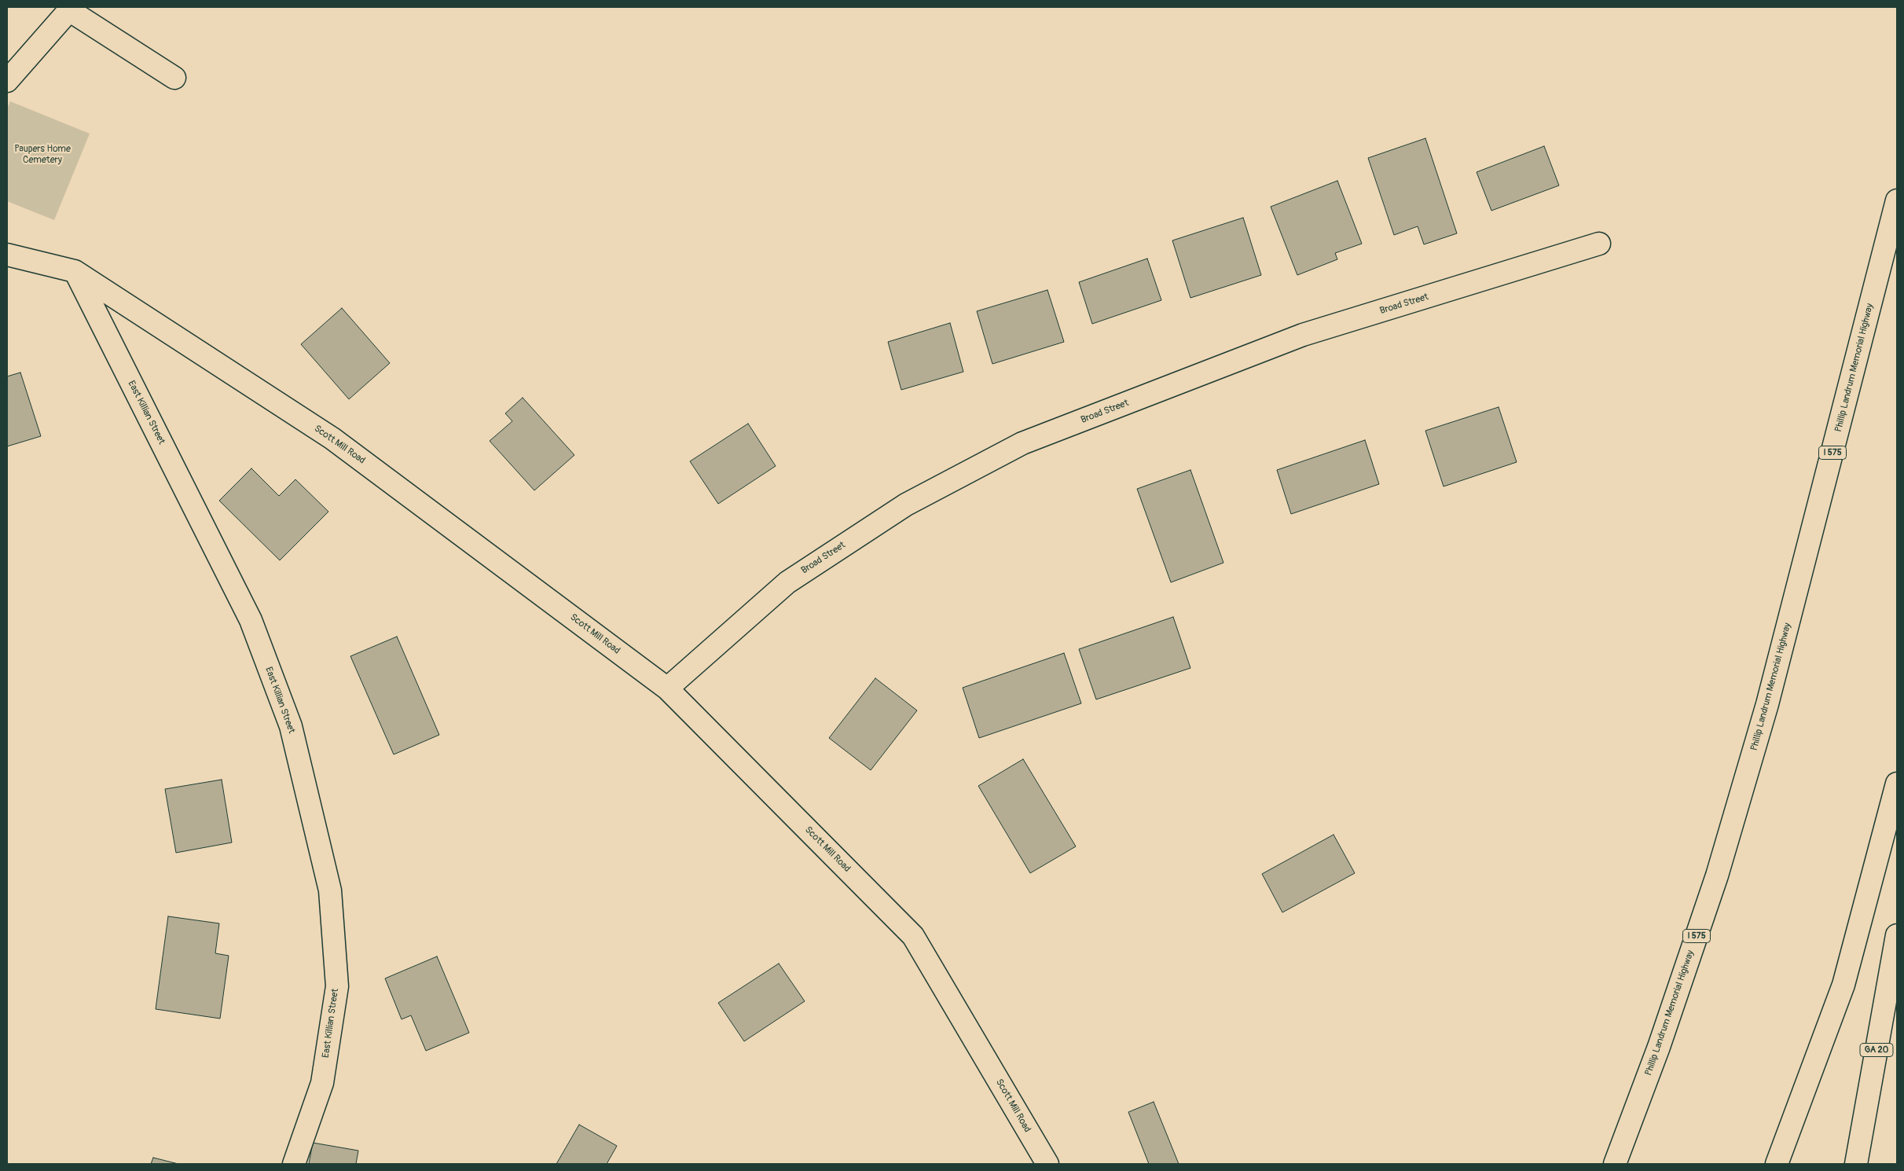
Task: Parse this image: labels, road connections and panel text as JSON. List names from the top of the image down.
{
  "streets": {
    "main road": [
      "Broad Street",
      "Phillip Landrum Memorial Highway",
      "East Killian Street",
      "Scott Mill Road",
      "I 575",
      "GA 20"
    ]
  },
  "crossings": [
    ["Broad Street", "Scott Mill Road"],
    ["East Killian Street", "Scott Mill Road"]
  ],
  "parks": ["Paupers Home Cemetery"]
}
